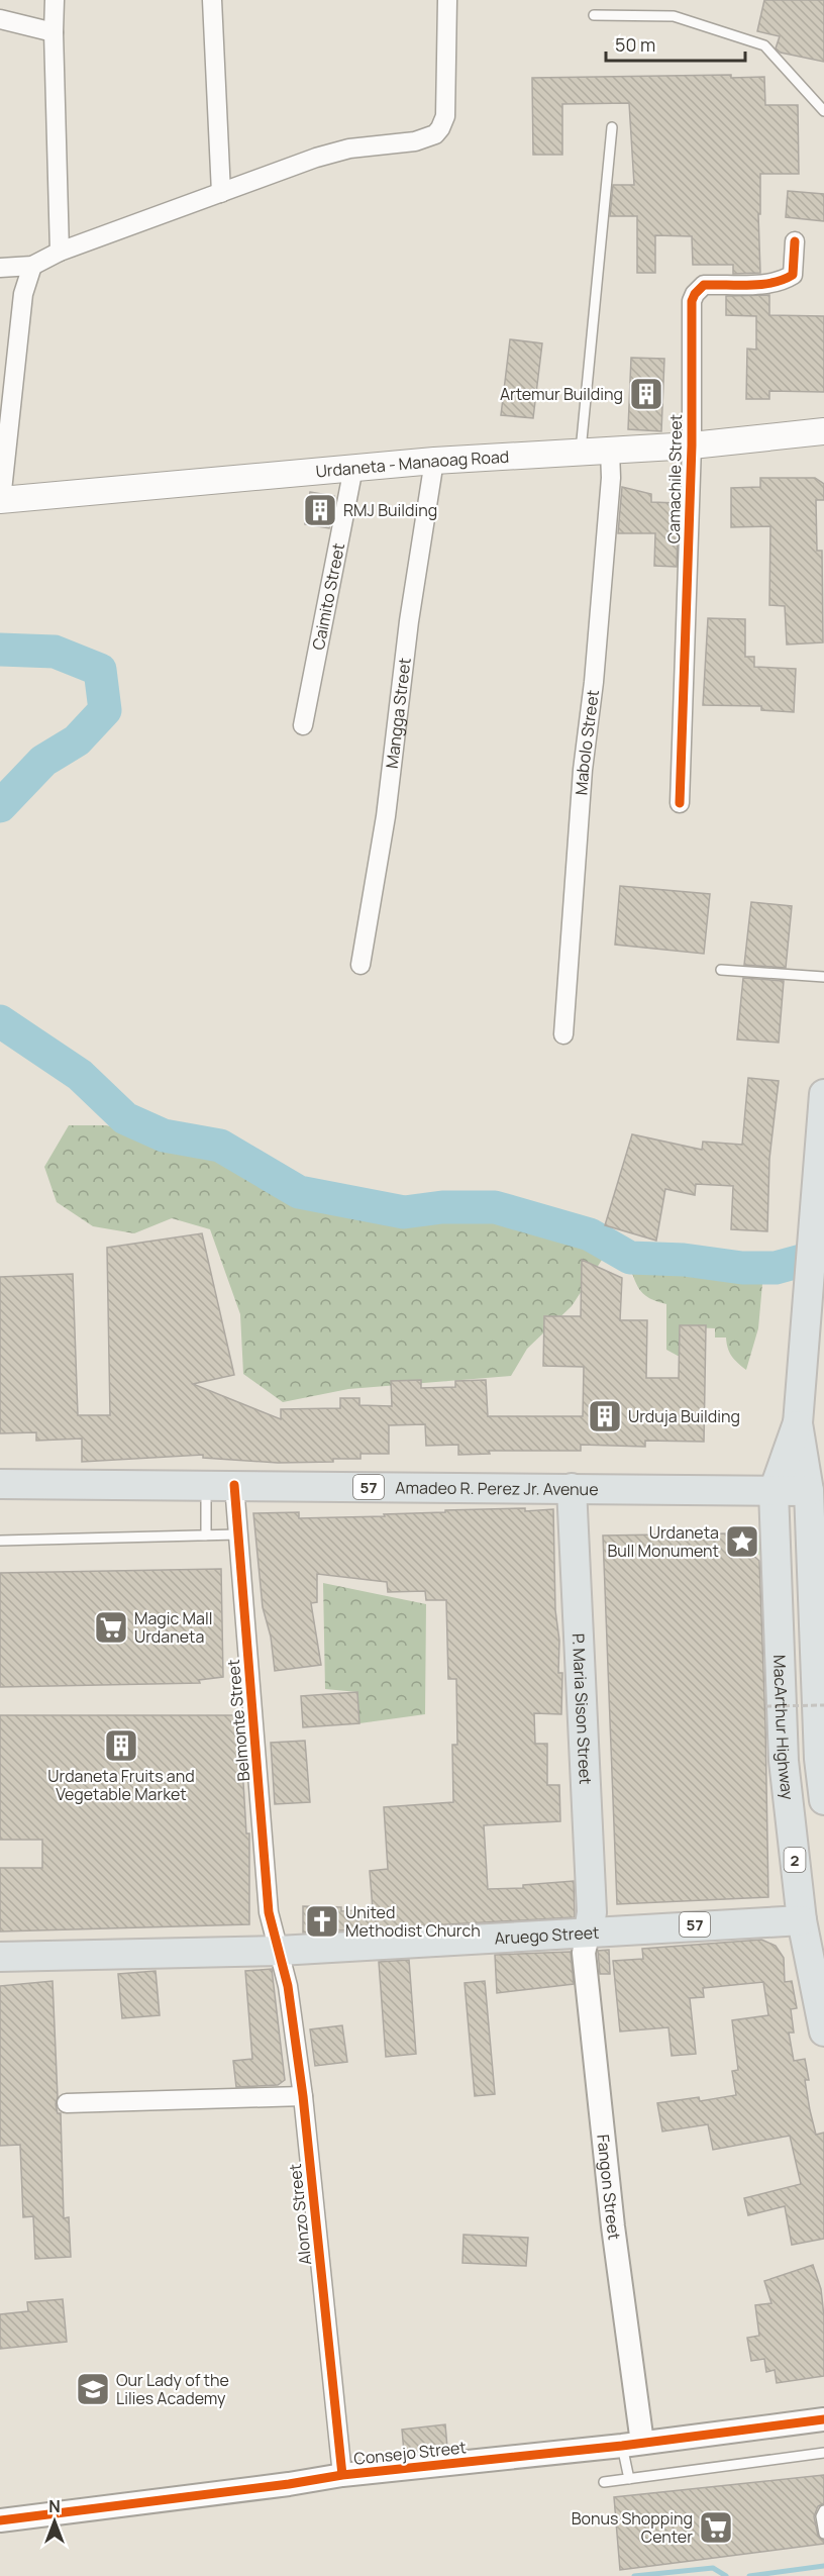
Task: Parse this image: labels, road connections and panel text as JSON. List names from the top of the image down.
{
  "streets": {
    "main road": [
      "Urdaneta - Manaoag Road",
      "57",
      "Amadeo R. Perez Jr. Avenue",
      "P. Maria Sison Street",
      "MacArthur Highway",
      "2",
      "Aruego Street"
    ],
    "street": [
      "Camachile Street",
      "Caimito Street",
      "Mangga Street",
      "Mabolo Street",
      "Belmonte Street",
      "Fangon Street",
      "Alonzo Street",
      "Consejo Street"
    ]
  },
  "crossings": [
    ["Urdaneta - Manaoag Road", "Camachile Street"],
    ["Urdaneta - Manaoag Road", "Caimito Street"],
    ["Urdaneta - Manaoag Road", "Mangga Street"],
    ["Urdaneta - Manaoag Road", "Mabolo Street"],
    ["Amadeo R. Perez Jr. Avenue", "P. Maria Sison Street"],
    ["Amadeo R. Perez Jr. Avenue", "Belmonte Street"],
    ["Amadeo R. Perez Jr. Avenue", "MacArthur Highway"],
    ["P. Maria Sison Street", "Aruego Street"],
    ["P. Maria Sison Street", "Fangon Street"],
    ["Belmonte Street", "Aruego Street"],
    ["Belmonte Street", "Alonzo Street"],
    ["MacArthur Highway", "Aruego Street"],
    ["Aruego Street", "Fangon Street"],
    ["Aruego Street", "Alonzo Street"],
    ["Fangon Street", "Consejo Street"],
    ["Alonzo Street", "Consejo Street"]
  ],
  "places": {
    "building": [
      "Artemur Building",
      "RMJ Building",
      "Urduja Building",
      "Urdaneta Fruits and Vegetable Market"
    ],
    "place": ["Urdaneta Bull Monument"],
    "supermarket": ["Magic Mall Urdaneta", "Bonus Shopping Center"],
    "church": ["United Methodist Church"],
    "school or university": ["Our Lady of the Lilies Academy"]
  },
  "scale_bar": "50 m",
  "north": "top"
}
